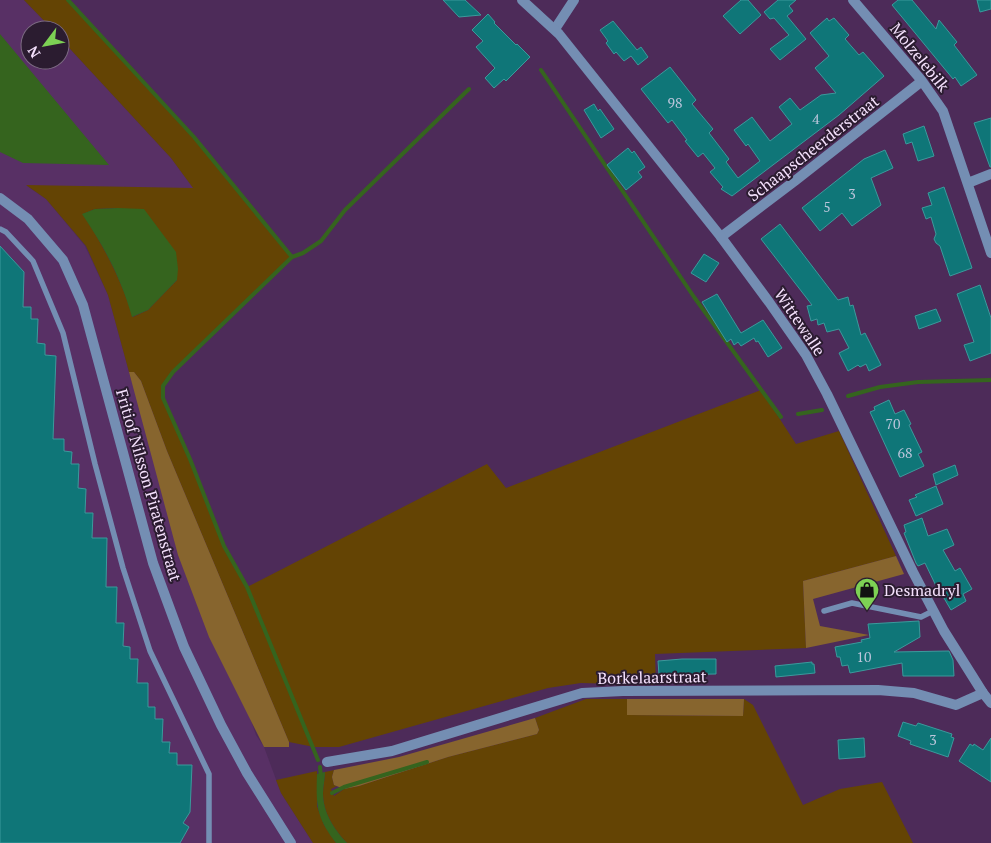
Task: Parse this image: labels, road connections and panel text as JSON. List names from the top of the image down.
{
  "streets": {
    "street": [
      "Molzelebilk",
      "Schaapscheerderstraat",
      "Wittewalle",
      "Fritiof Nilsson Piratenstraat",
      "Borkelaarstraat"
    ]
  },
  "crossings": [
    ["Molzelebilk", "Schaapscheerderstraat"],
    ["Schaapscheerderstraat", "Wittewalle"],
    ["Wittewalle", "Borkelaarstraat"]
  ],
  "places": {
    "shop": ["Desmadryl"]
  },
  "house_numbers": [
    "98",
    "4",
    "3",
    "5",
    "70",
    "68",
    "10",
    "3"
  ],
  "north": "bottom left"
}
